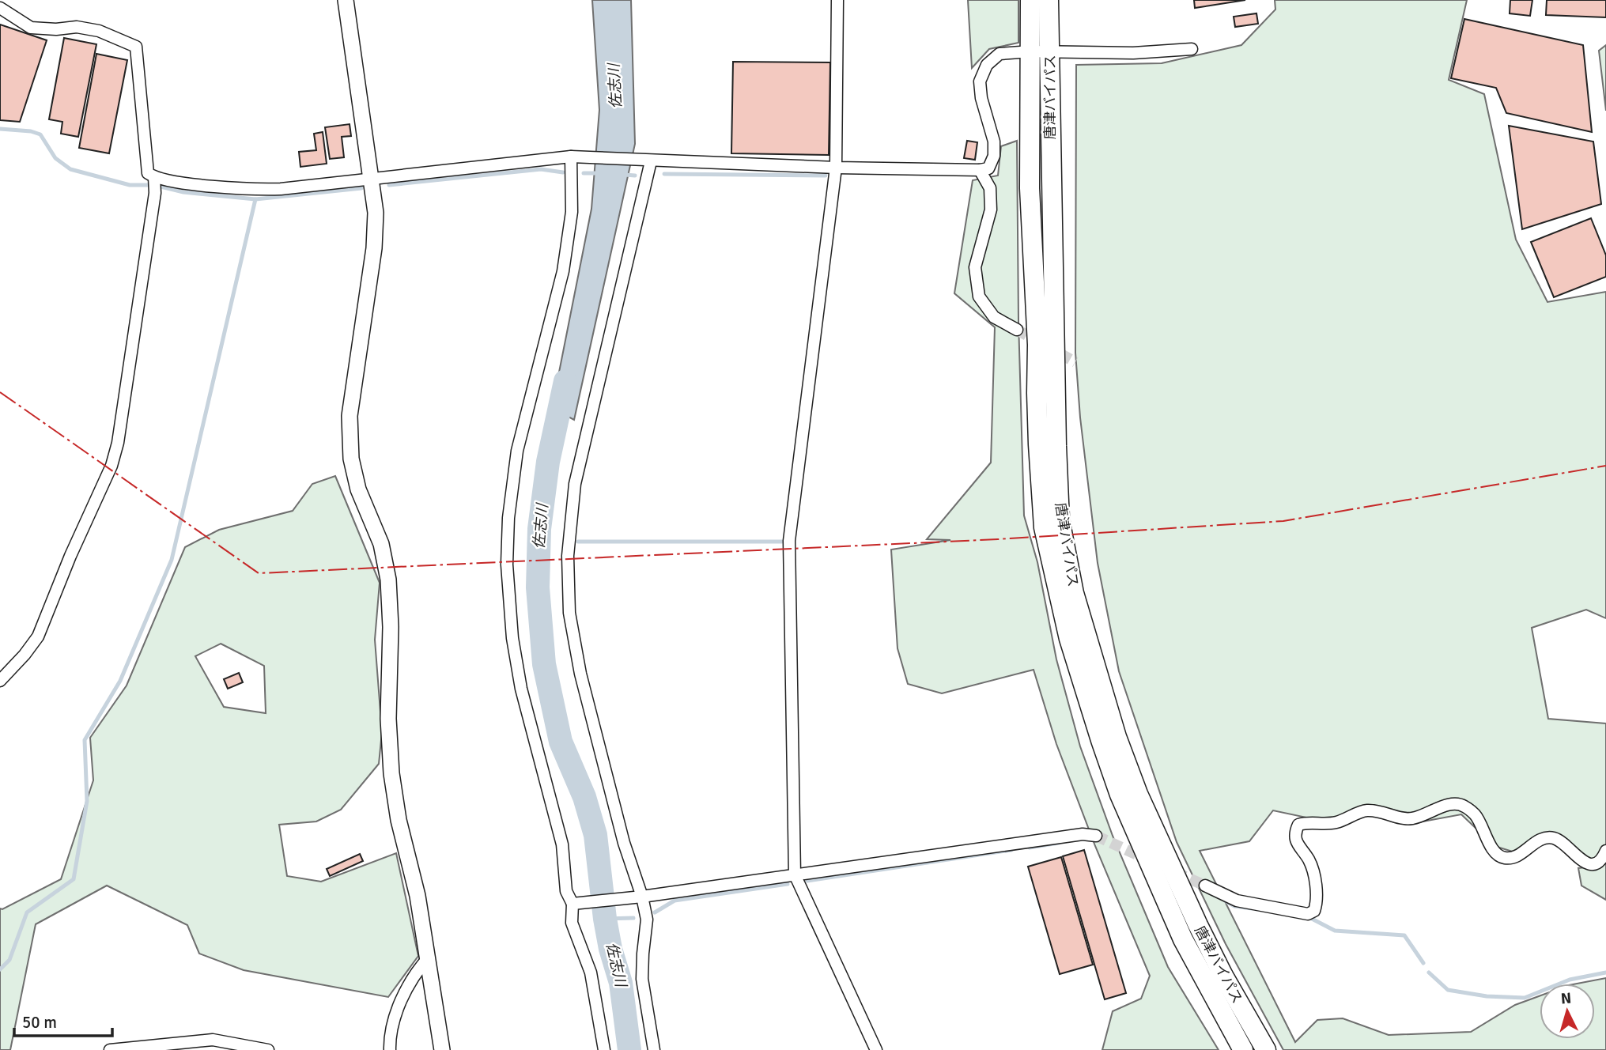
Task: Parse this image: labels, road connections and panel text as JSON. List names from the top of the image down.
{
  "streets": {
    "highway": ["唐津バイパス"]
  },
  "water": ["佐志川"],
  "scale_bar": "50 m",
  "north": "top"
}
